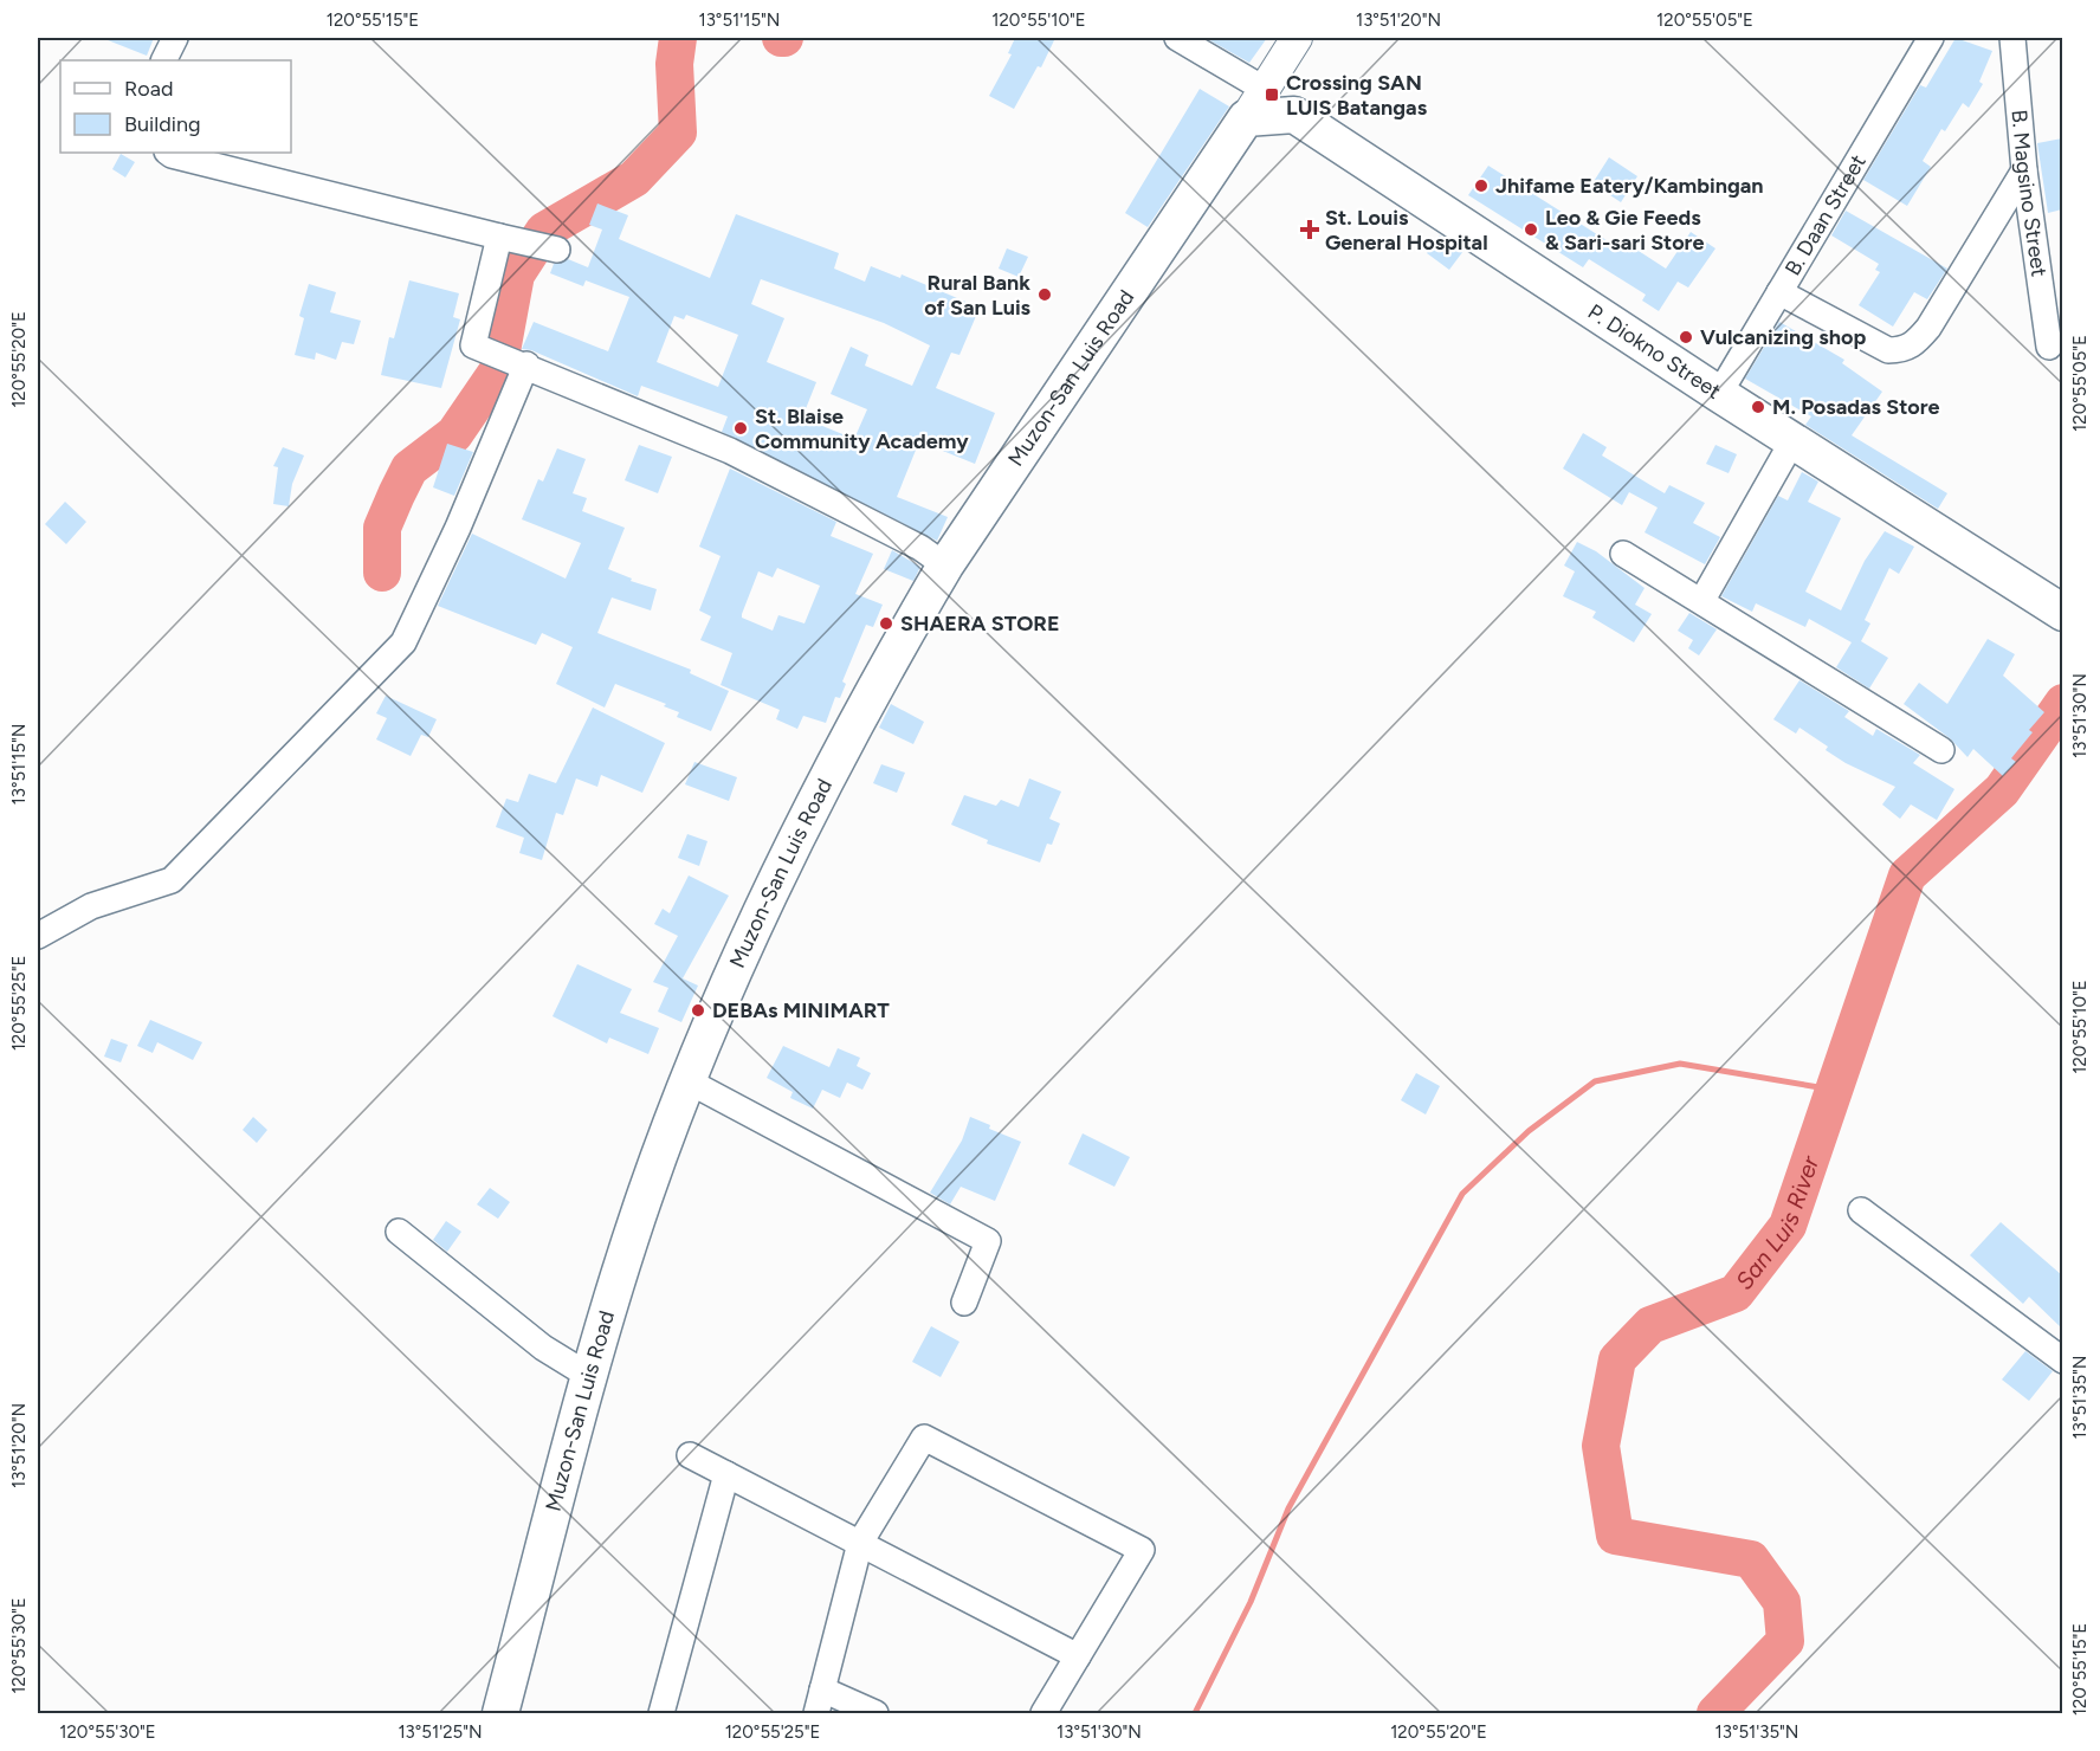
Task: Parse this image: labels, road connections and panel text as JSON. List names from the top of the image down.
{
  "streets": {
    "main road": ["P. Diokno Street", "Muzon-San Luis Road"],
    "street": ["B. Magsino Street", "B. Daan Street"]
  },
  "crossings": [
    ["B. Daan Street", "P. Diokno Street"]
  ],
  "water": ["San Luis River"],
  "places": {
    "transit": ["Crossing SAN LUIS Batangas"],
    "other": [
      "Jhifame Eatery/Kambingan",
      "Leo & Gie Feeds & Sari-sari Store",
      "Rural Bank of San Luis",
      "Vulcanizing shop",
      "M. Posadas Store",
      "St. Blaise Community Academy",
      "SHAERA STORE",
      "DEBAs MINIMART"
    ],
    "health": ["St. Louis General Hospital"]
  },
  "legend": ["Road", "Building"],
  "coordinates": [
    "120°55'15\"E",
    "13°51'15\"N",
    "120°55'10\"E",
    "13°51'20\"N",
    "120°55'05\"E",
    "120°55'20\"E",
    "13°51'30\"N",
    "120°55'25\"E",
    "13°51'35\"N",
    "120°55'30\"E",
    "13°51'25\"N"
  ]
}
